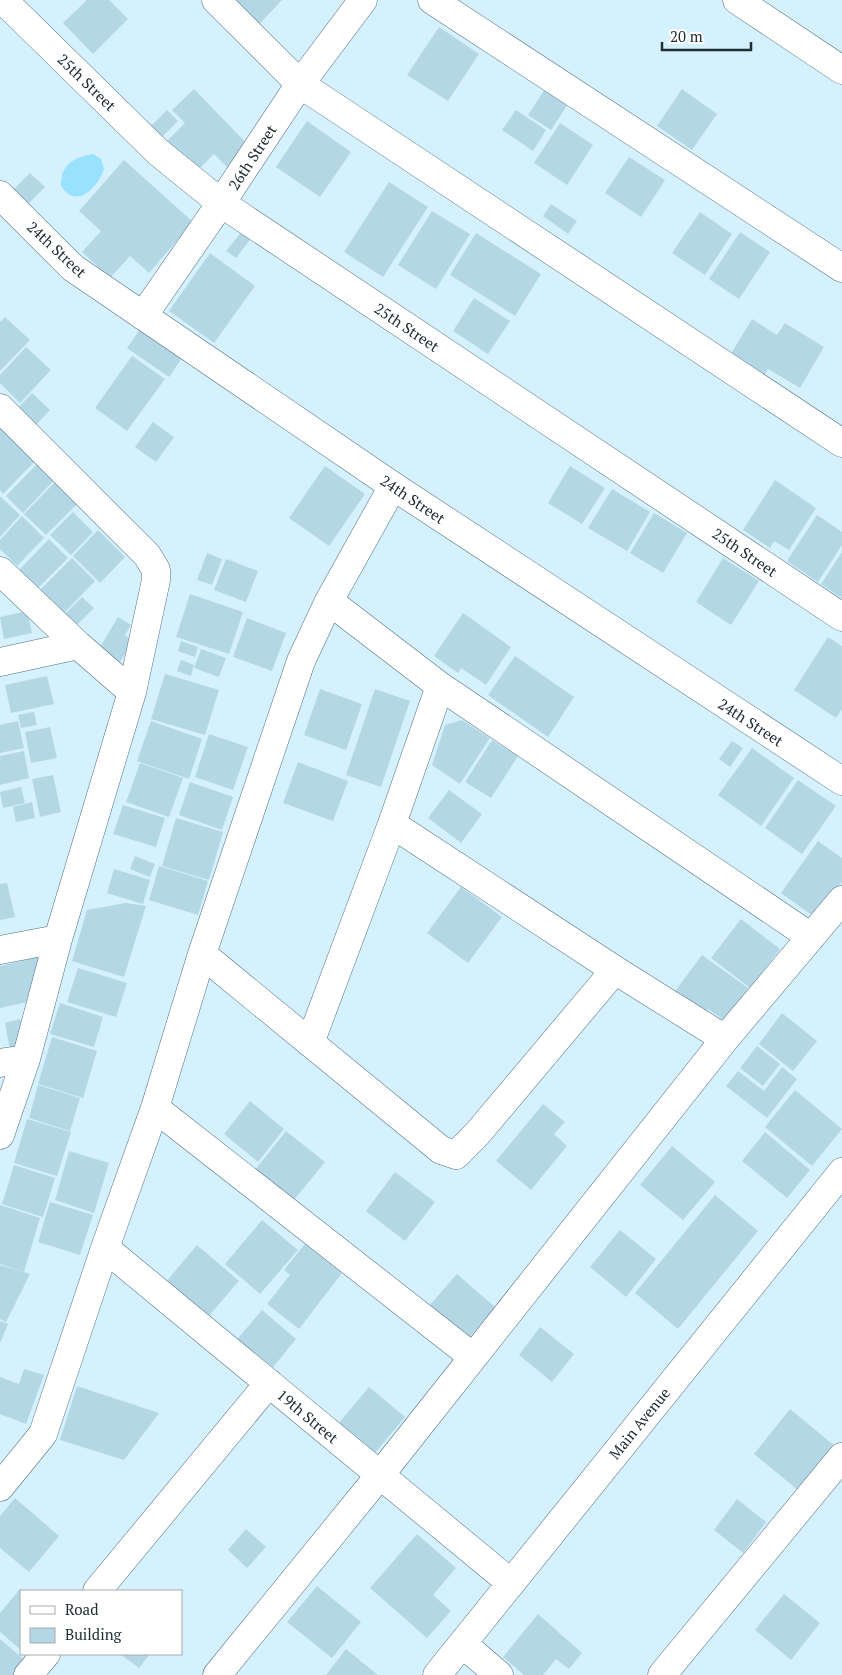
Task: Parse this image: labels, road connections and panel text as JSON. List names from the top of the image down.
{
  "streets": {
    "street": [
      "25th Street",
      "26th Street",
      "24th Street",
      "19th Street",
      "Main Avenue"
    ]
  },
  "crossings": [
    ["25th Street", "26th Street"],
    ["26th Street", "24th Street"],
    ["19th Street", "Main Avenue"]
  ],
  "legend": ["Road", "Building"],
  "scale_bar": "20 m"
}
